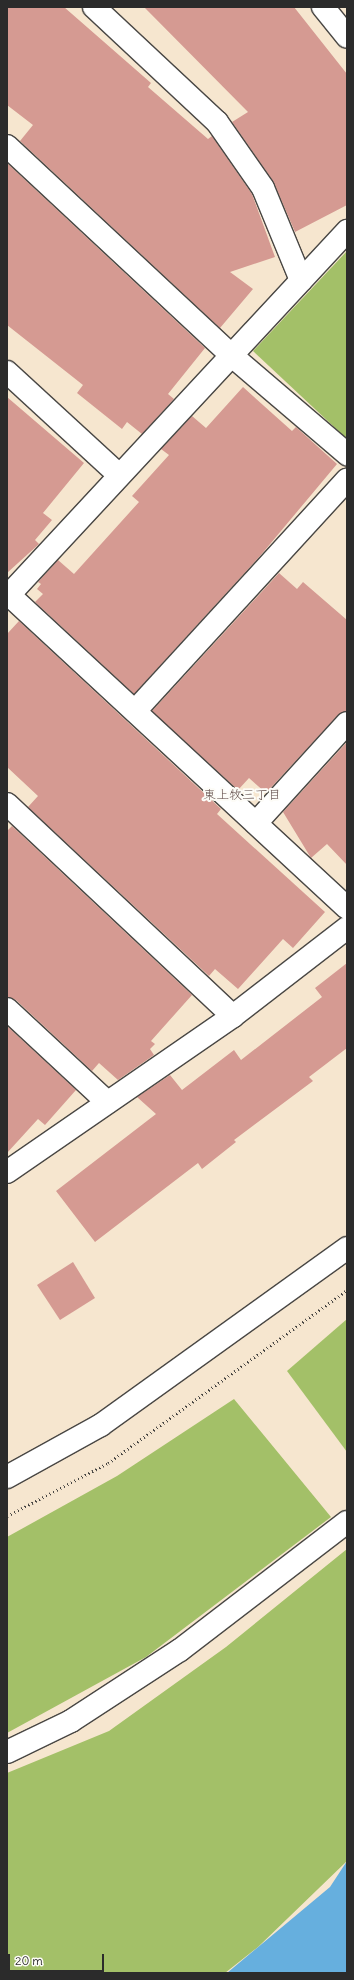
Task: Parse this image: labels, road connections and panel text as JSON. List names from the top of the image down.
{
  "districts": ["東上牧三丁目"],
  "scale_bar": "20 m"
}
